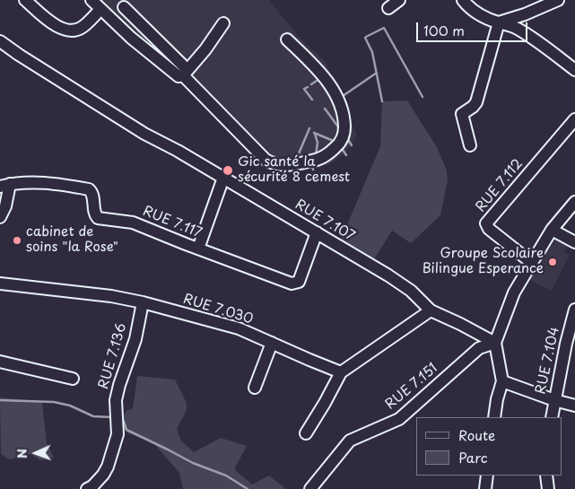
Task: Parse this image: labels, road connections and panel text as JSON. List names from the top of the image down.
{
  "streets": {
    "street": [
      "RUE 7.112",
      "RUE 7.107",
      "RUE 7.117",
      "RUE 7.030",
      "RUE 7.136",
      "RUE 7.104",
      "RUE 7.151"
    ]
  },
  "crossings": [
    ["RUE 7.107", "RUE 7.117"],
    ["RUE 7.107", "RUE 7.151"],
    ["RUE 7.030", "RUE 7.136"]
  ],
  "places": ["Gic santé la sécurité 8 cemest", "cabinet de soins \"la Rose\"", "Groupe Scolaire Bilingue Esperance"],
  "legend": ["Route", "Parc"],
  "scale_bar": "100 m",
  "north": "left"
}
